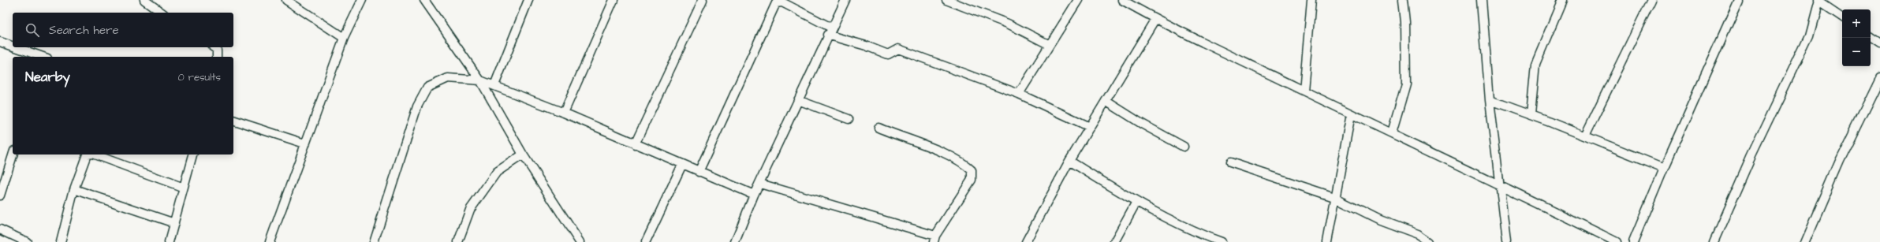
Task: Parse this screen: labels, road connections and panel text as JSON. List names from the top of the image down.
{
  "page": {
    "map_buttons": ["+", "−"],
    "search": "Search here",
    "heading": ["Nearby", "0 results"]
  }
}
